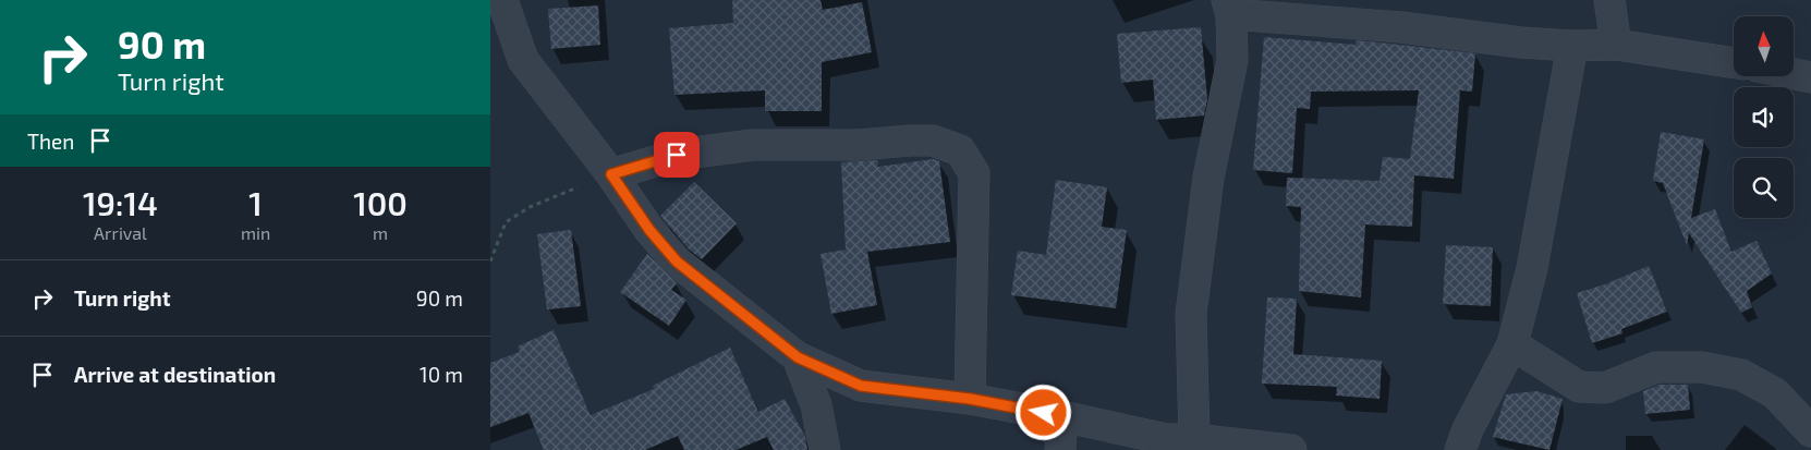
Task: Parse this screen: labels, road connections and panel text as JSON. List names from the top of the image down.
{
  "north": "top",
  "page": {
    "turn": ["90 m", "Turn right"],
    "then": "Then",
    "eta": [
      "19:14",
      "Arrival",
      "1",
      "min",
      "100",
      "m"
    ],
    "list": [
      {
        "name": "Turn right",
        "value": "90 m"
      },
      {
        "name": "Arrive at destination",
        "value": "10 m"
      }
    ]
  }
}
